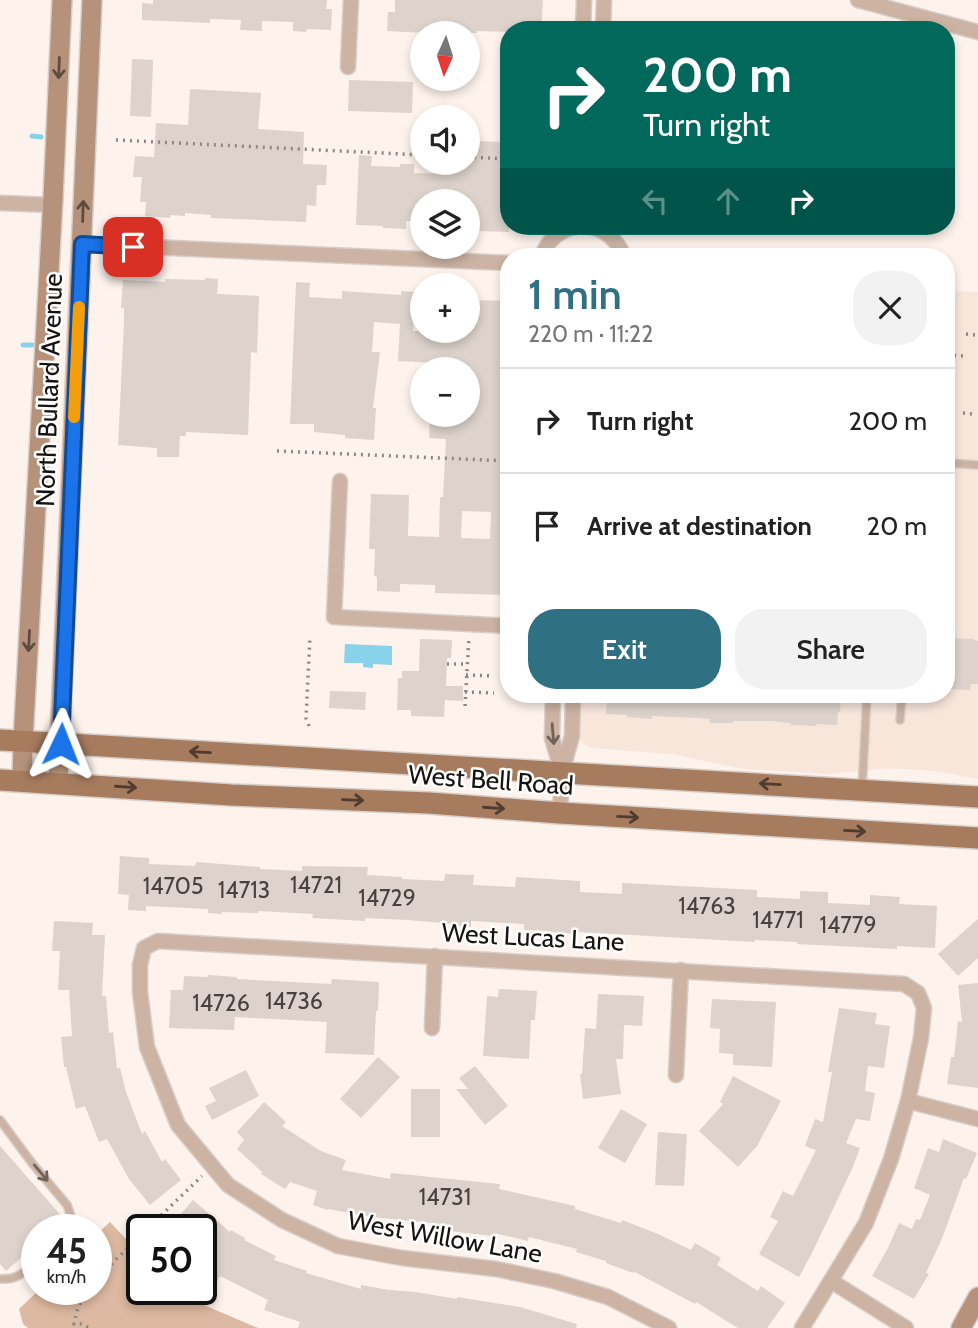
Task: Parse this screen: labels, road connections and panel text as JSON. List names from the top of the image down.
{
  "streets": {
    "main road": ["North Bullard Avenue", "West Bell Road"],
    "street": ["West Lucas Lane", "West Willow Lane"]
  },
  "crossings": [
    ["North Bullard Avenue", "West Bell Road"],
    ["West Lucas Lane", "West Willow Lane"]
  ],
  "house_numbers": [
    "14721",
    "14705",
    "14713",
    "14729",
    "14763",
    "14771",
    "14779",
    "14736",
    "14726",
    "14731"
  ],
  "north": "bottom",
  "page": {
    "map_buttons": ["+", "−"],
    "turn": ["200 m", "Turn right"],
    "heading": ["1 min", "220 m · 11:22"],
    "list": [
      {
        "name": "Turn right",
        "value": "200 m"
      },
      {
        "name": "Arrive at destination",
        "value": "20 m"
      }
    ],
    "buttons": ["Exit", "Share"],
    "speed": "45 km/h",
    "limit": "50"
  }
}
